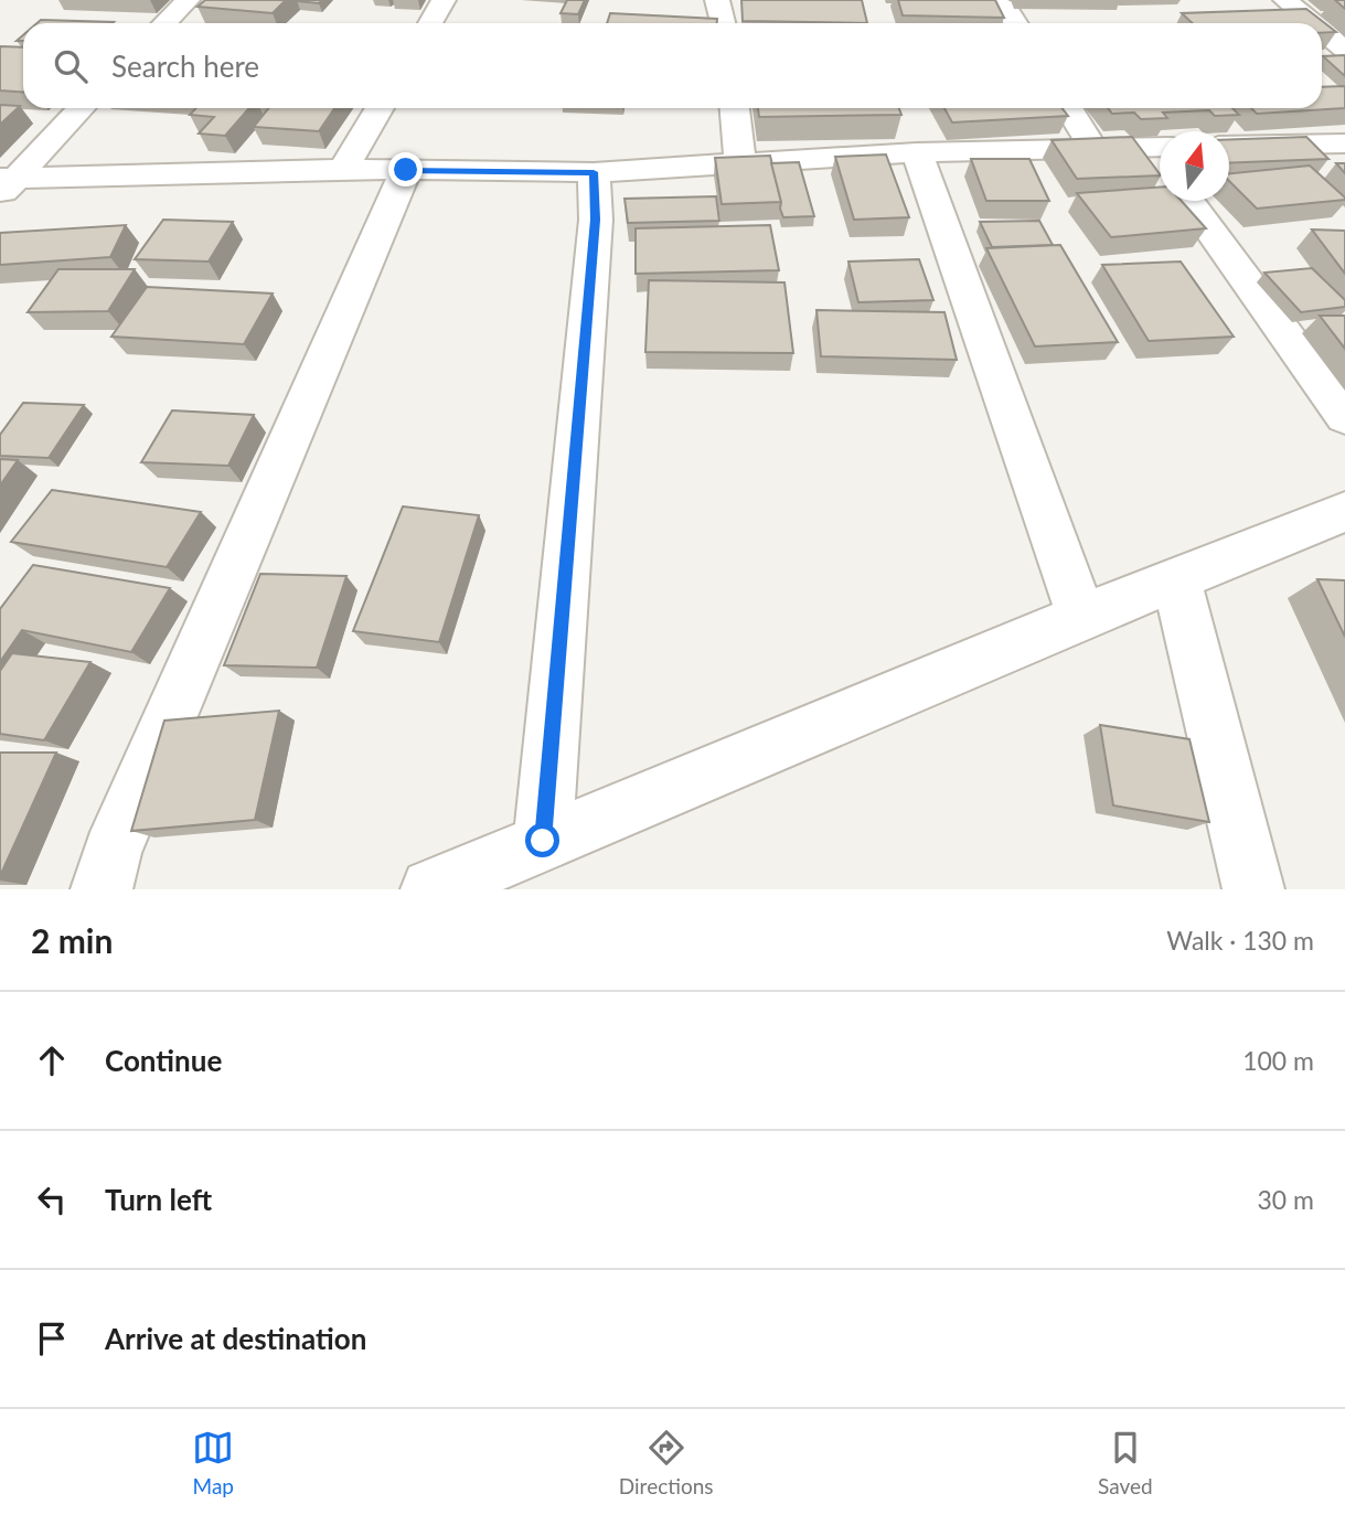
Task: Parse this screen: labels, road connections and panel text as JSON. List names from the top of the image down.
{
  "north": "top",
  "page": {
    "search": "Search here",
    "heading": ["2 min", "Walk · 130 m"],
    "list": [
      ["Continue", "100 m"],
      ["Turn left", "30 m"],
      "Arrive at destination"
    ],
    "nav": ["Map", "Directions", "Saved"]
  }
}
